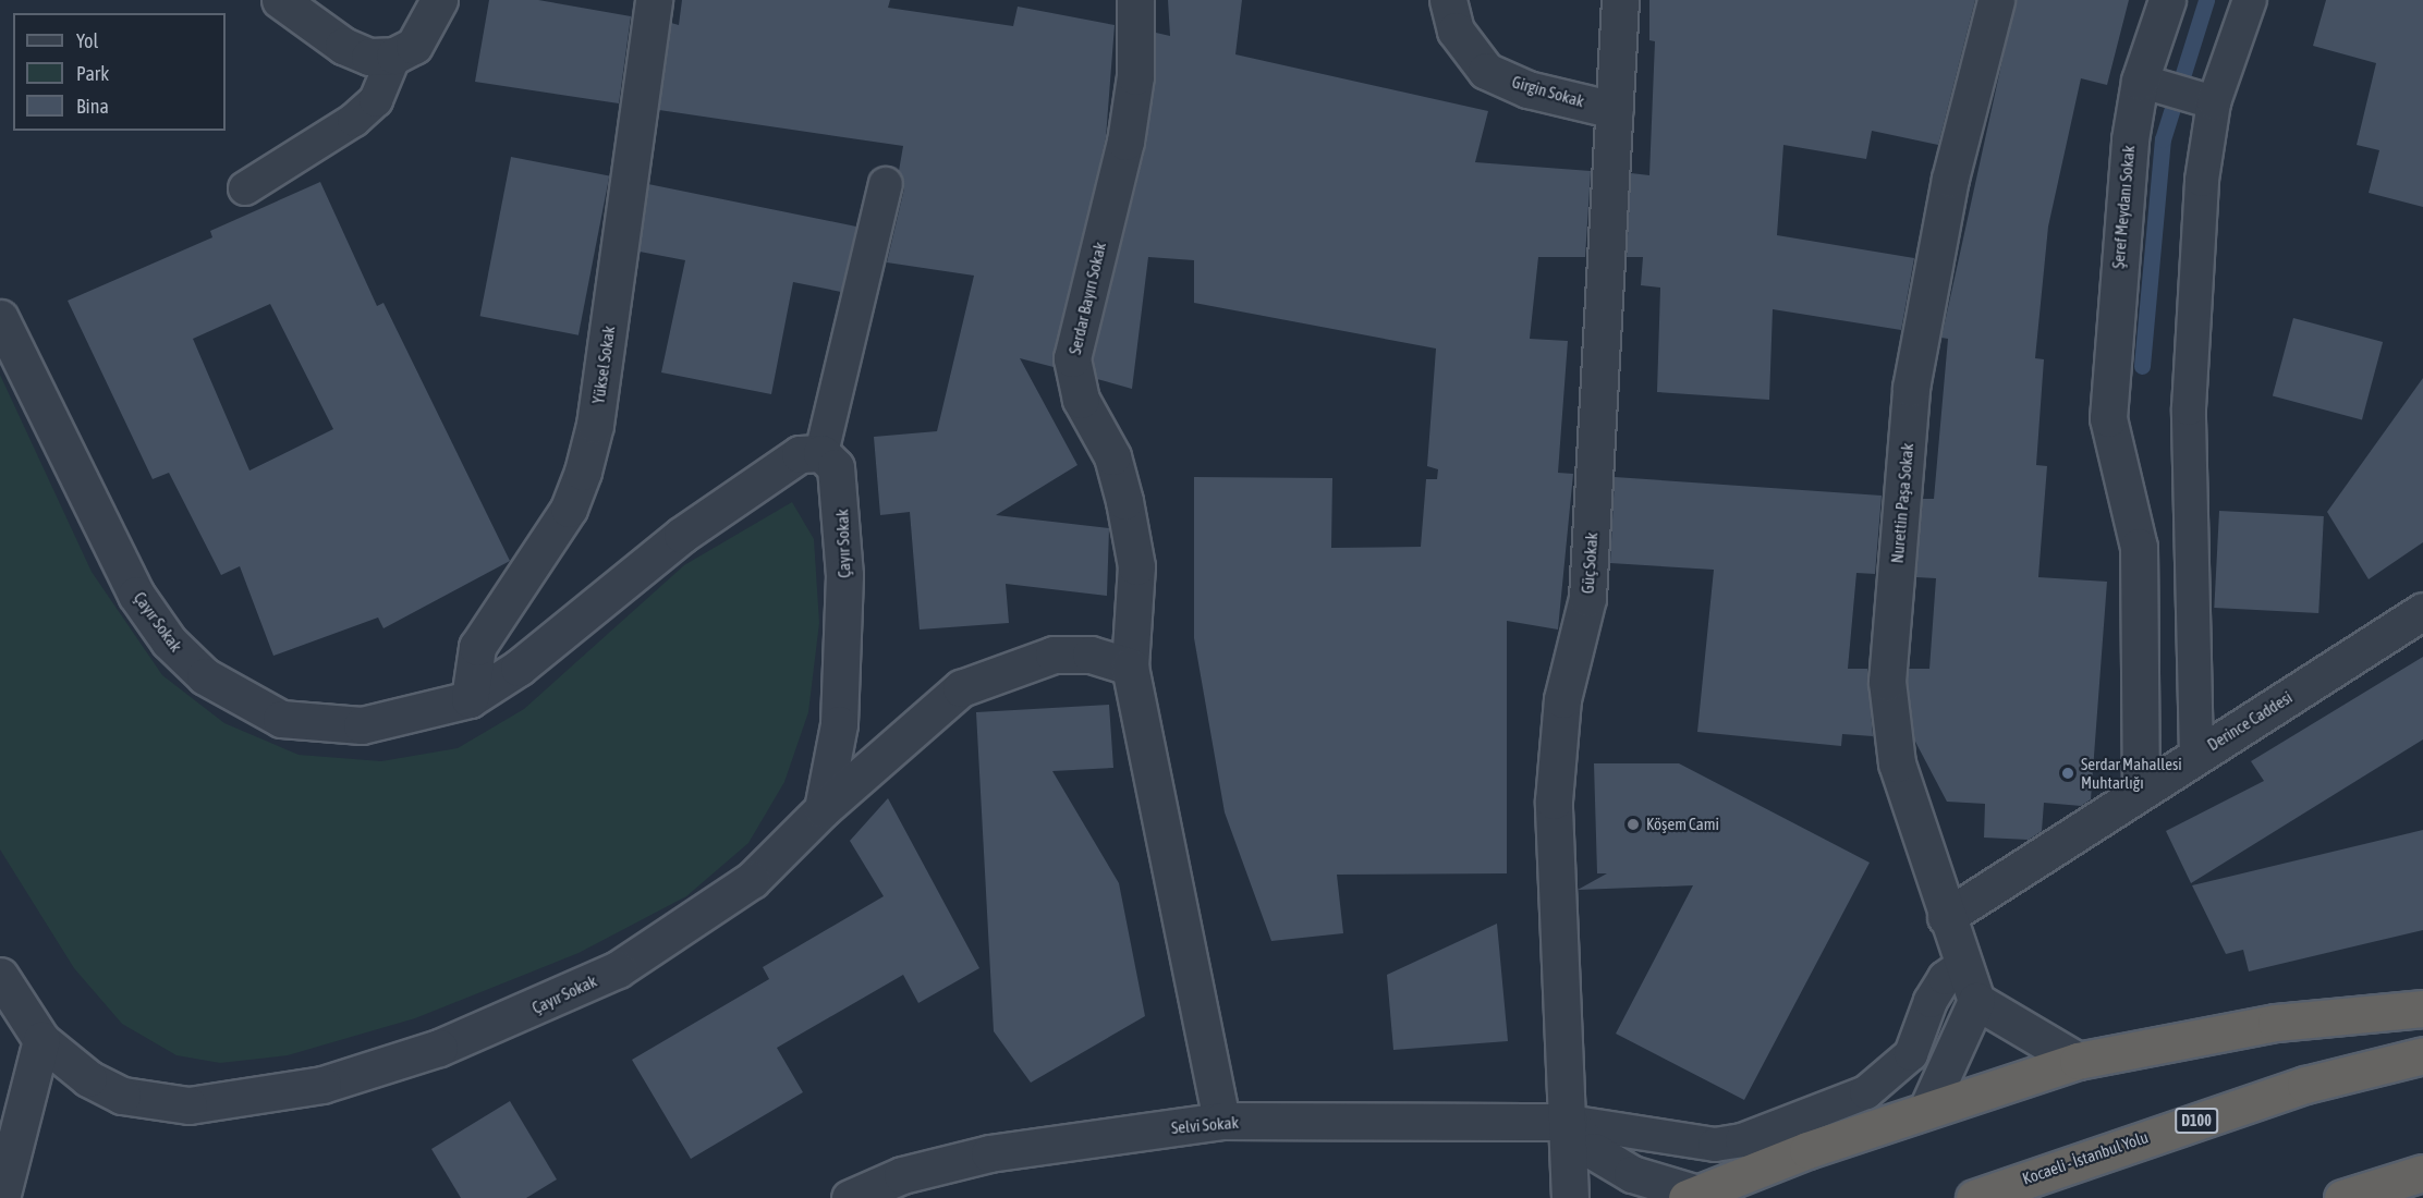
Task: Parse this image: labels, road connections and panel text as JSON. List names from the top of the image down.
{
  "streets": {
    "highway": ["D100", "Kocaeli - İstanbul Yolu"],
    "street": [
      "Girgin Sokak",
      "Şeref Meydanı Sokak",
      "Serdar Bayırı Sokak",
      "Yüksel Sokak",
      "Nurettin Paşa Sokak",
      "Çayır Sokak",
      "Güç Sokak",
      "Derince Caddesi",
      "Selvi Sokak"
    ]
  },
  "crossings": [
    ["Girgin Sokak", "Güç Sokak"],
    ["Şeref Meydanı Sokak", "Derince Caddesi"],
    ["Serdar Bayırı Sokak", "Selvi Sokak"],
    ["Yüksel Sokak", "Çayır Sokak"],
    ["Nurettin Paşa Sokak", "Derince Caddesi"],
    ["Güç Sokak", "Selvi Sokak"]
  ],
  "places": ["Serdar Mahallesi Muhtarlığı", "Köşem Cami"],
  "legend": ["Yol", "Park", "Bina"]
}
